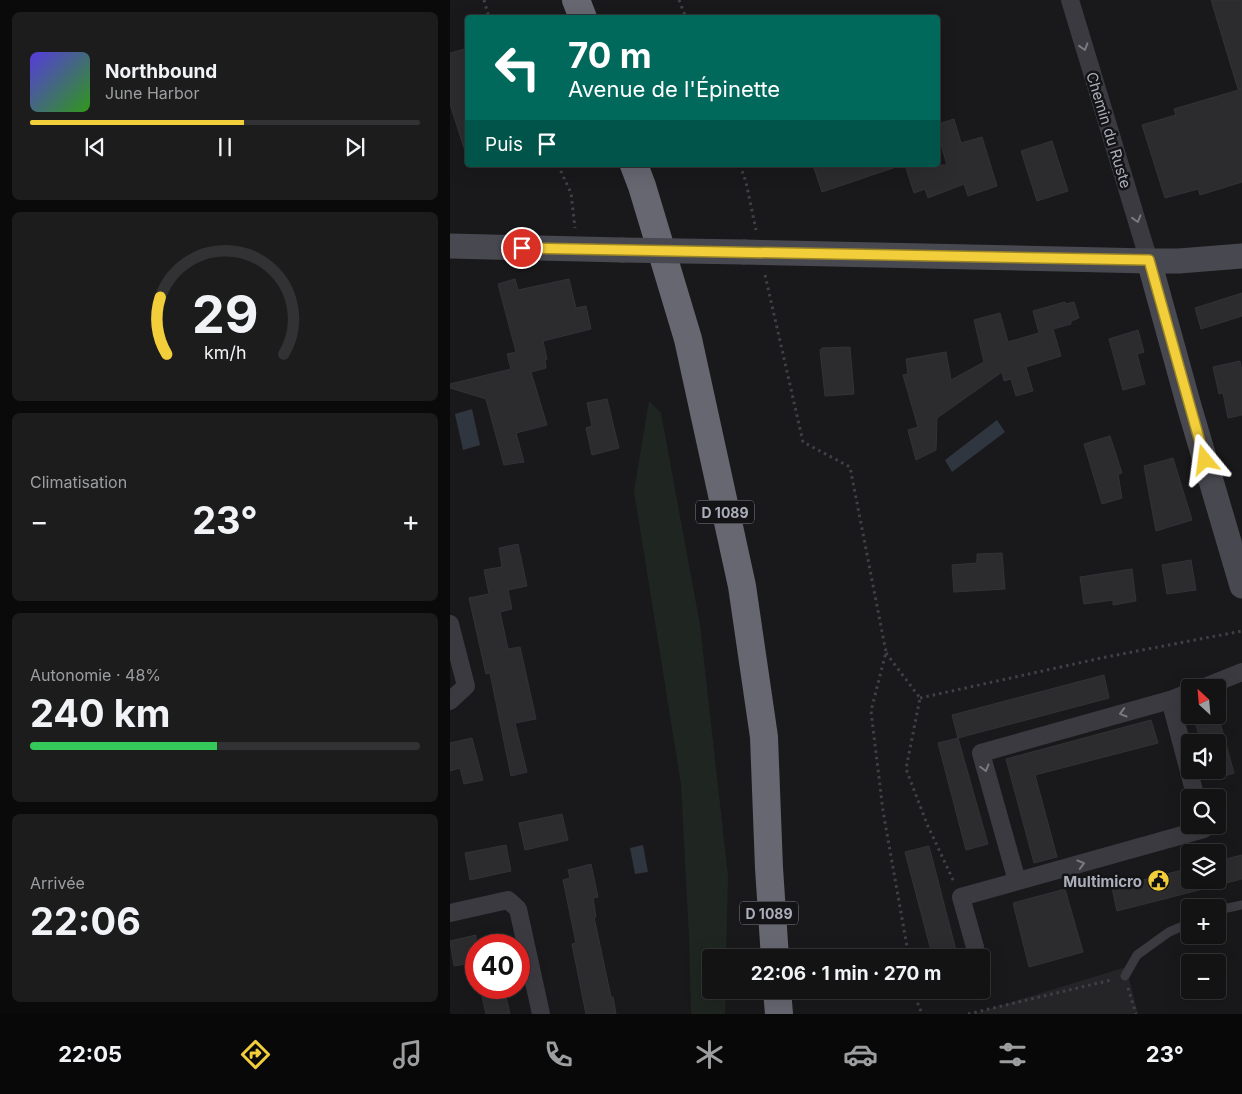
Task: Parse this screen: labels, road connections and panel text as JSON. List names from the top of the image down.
{
  "streets": {
    "highway": ["D 1089"],
    "street": ["Chemin du Ruste"]
  },
  "one_way": ["Chemin du Ruste"],
  "places": {
    "public building": ["Multimicro"]
  },
  "north": "top left",
  "page": {
    "turn": ["70 m", "Avenue de l'Épinette"],
    "song": ["Northbound", "June Harbor"],
    "then": "Puis",
    "tile": [
      "Climatisation",
      ["Autonomie · 48%", "240 km"],
      ["Arrivée", "22:06"]
    ],
    "heat": ["−", "23°", "+"],
    "map_buttons": ["+", "−"],
    "limit": "40",
    "trip": "22:06 · 1 min · 270 m",
    "tabs": ["22:05", "23°"],
    "gauge": ["29", "km/h"]
  }
}
